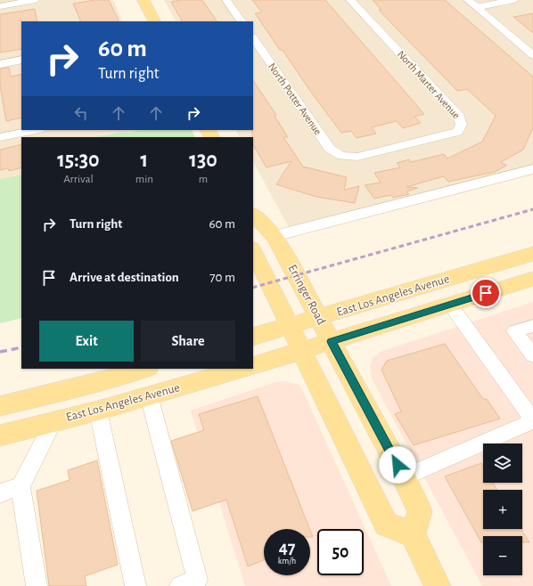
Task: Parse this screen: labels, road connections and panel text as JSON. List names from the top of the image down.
{
  "streets": {
    "main road": ["Erringer Road", "East Los Angeles Avenue"],
    "street": ["North Marter Avenue", "North Potter Avenue"]
  },
  "crossings": [
    ["North Marter Avenue", "North Potter Avenue"],
    ["Erringer Road", "East Los Angeles Avenue"]
  ],
  "page": {
    "turn": ["60 m", "Turn right"],
    "eta": [
      "15:30",
      "Arrival",
      "1",
      "min",
      "130",
      "m"
    ],
    "list": [
      {
        "name": "Turn right",
        "value": "60 m"
      },
      {
        "name": "Arrive at destination",
        "value": "70 m"
      }
    ],
    "buttons": ["Exit", "Share"],
    "map_buttons": ["+", "−"],
    "speed": "47 km/h",
    "limit": "50"
  }
}
